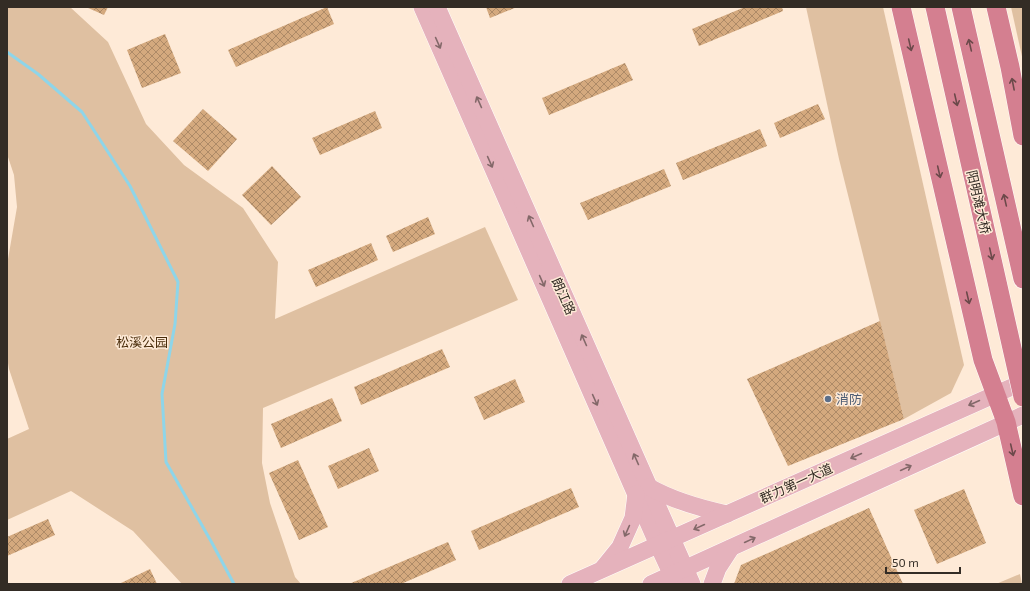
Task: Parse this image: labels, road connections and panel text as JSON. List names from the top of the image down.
{
  "streets": {
    "highway": ["阳明滩大桥"],
    "main road": ["朗江路", "群力第一大道"]
  },
  "crossings": [
    ["朗江路", "群力第一大道"]
  ],
  "parks": ["松溪公园"],
  "places": ["消防"],
  "scale_bar": "50 m"
}
